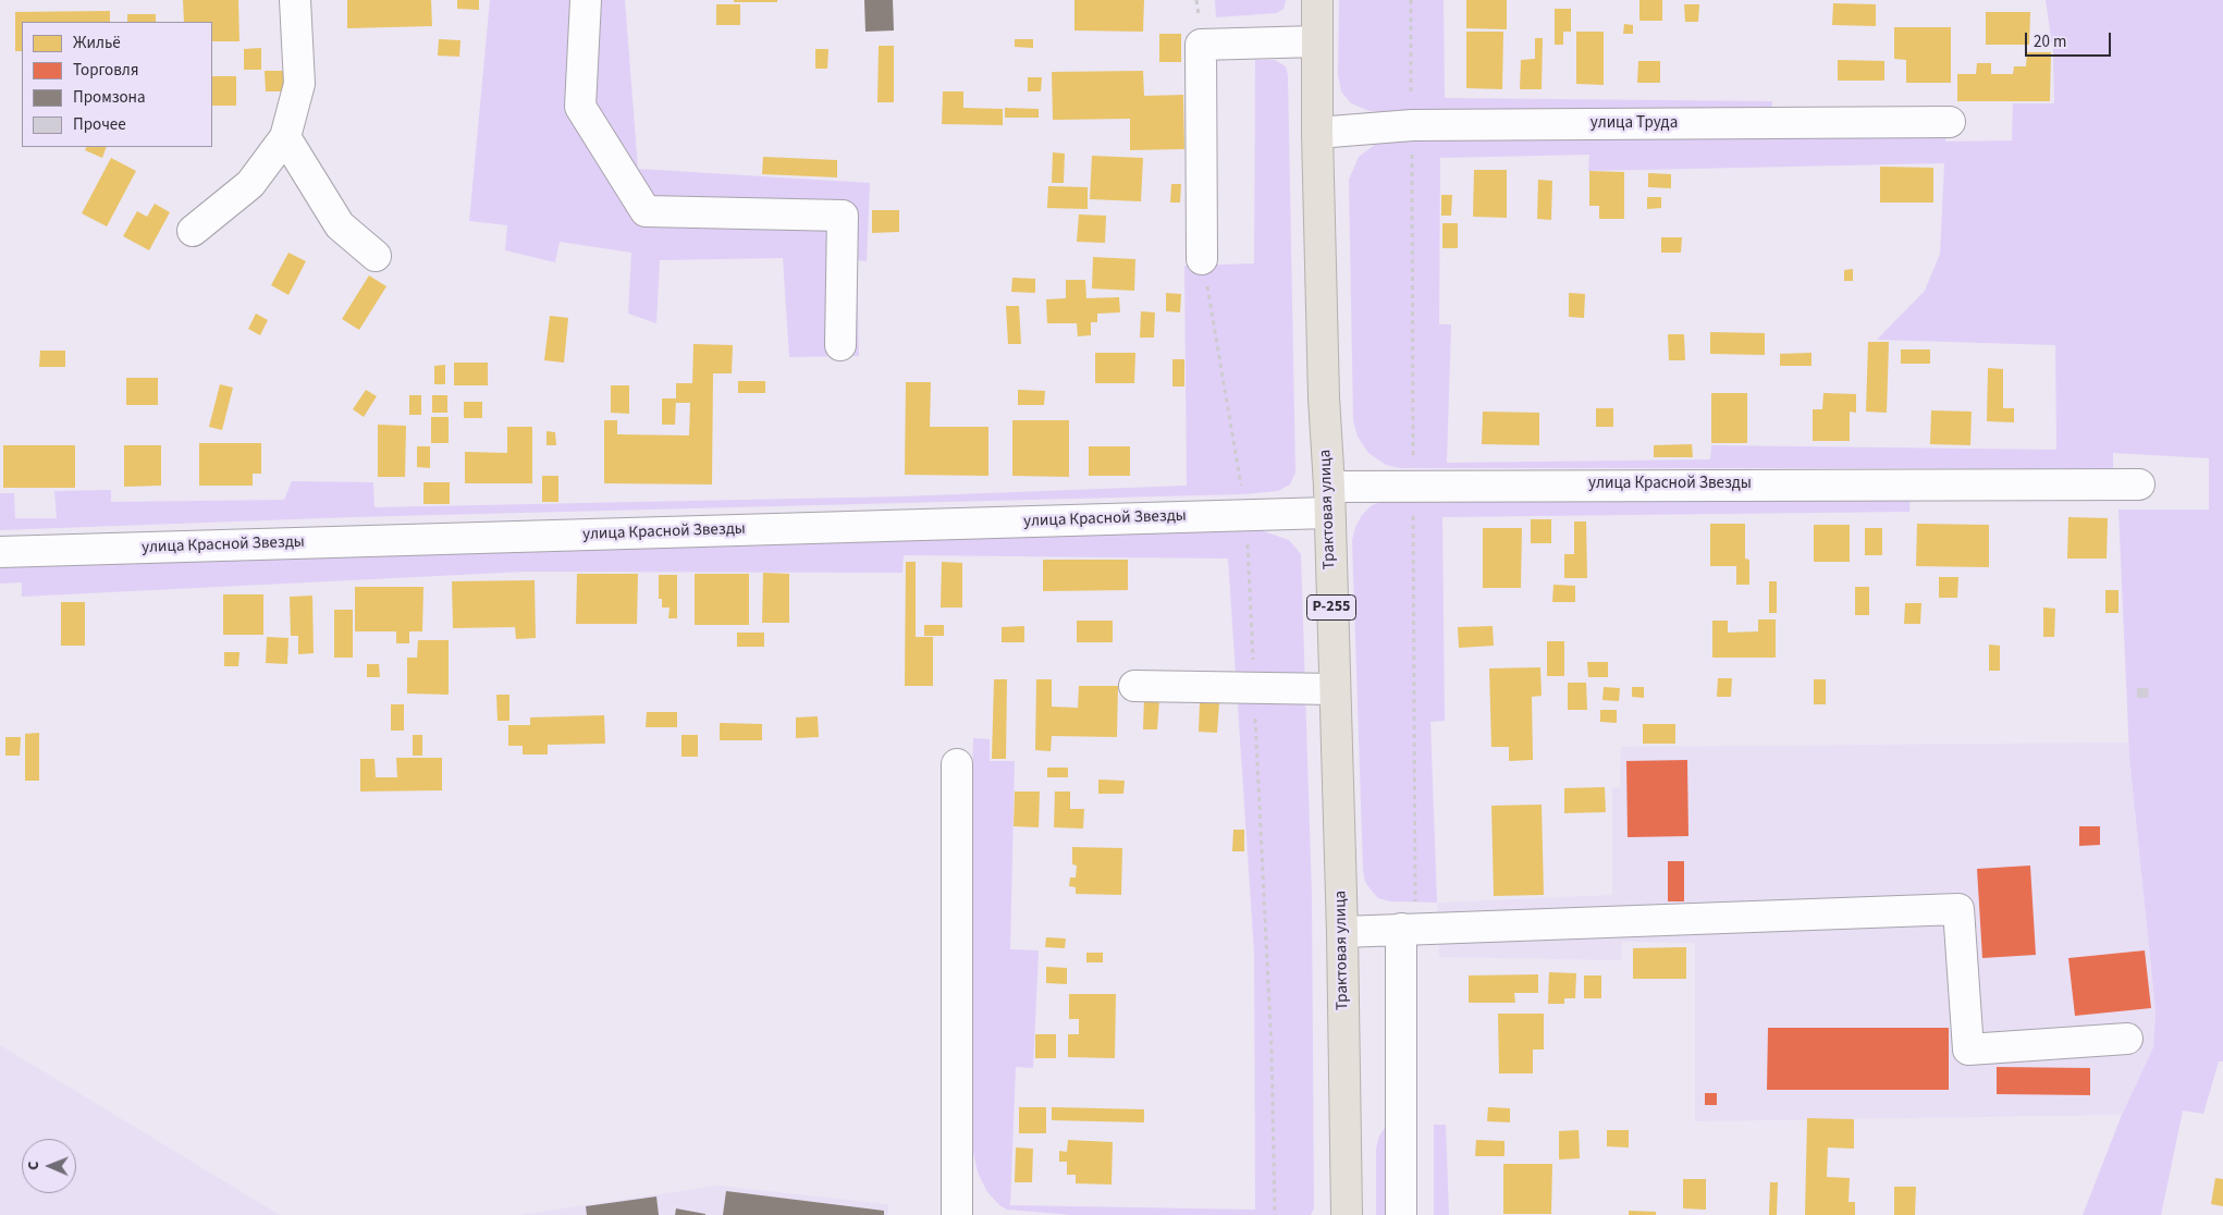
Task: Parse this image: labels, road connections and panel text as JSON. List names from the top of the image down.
{
  "streets": {
    "highway": ["Трактовая улица", "Р-255"],
    "street": ["улица Труда", "улица Красной Звезды"]
  },
  "crossings": [
    ["улица Труда", "Трактовая улица"],
    ["улица Красной Звезды", "Трактовая улица"]
  ],
  "legend": [
    "Жильё",
    "Торговля",
    "Промзона",
    "Прочее"
  ],
  "scale_bar": "20 m",
  "north": "left"
}
